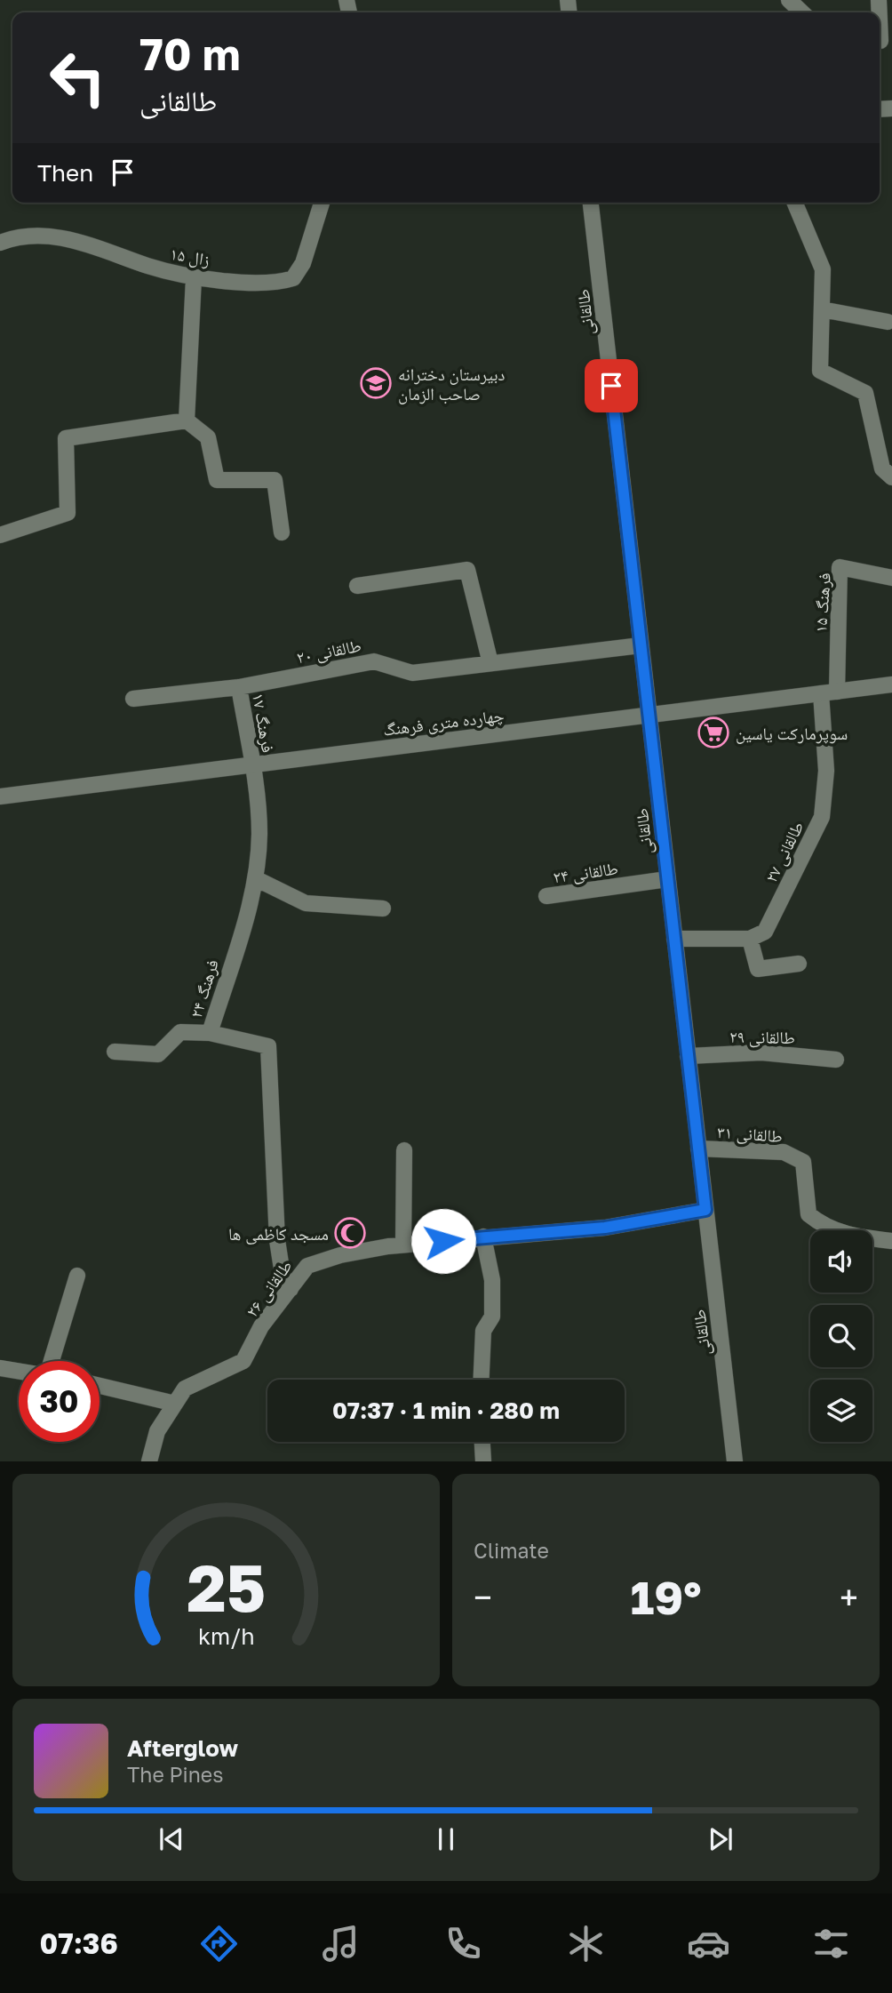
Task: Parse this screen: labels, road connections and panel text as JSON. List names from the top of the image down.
{
  "streets": {
    "street": [
      "زال ۱۵",
      "طالقانی",
      "فرهنگ ۱۵",
      "طالقانی ۲۰",
      "چهارده متری فرهنگ",
      "فرهنگ ۱۷",
      "طالقانی ۲۷",
      "طالقانی ۲۴",
      "فرهنگ ۲۴",
      "طالقانی ۲۹",
      "طالقانی ۳۱",
      "طالقانی ۲۶"
    ]
  },
  "crossings": [
    ["طالقانی", "طالقانی ۲۰"],
    ["طالقانی", "چهارده متری فرهنگ"],
    ["طالقانی", "طالقانی ۲۴"],
    ["طالقانی", "طالقانی ۲۹"],
    ["طالقانی", "طالقانی ۳۱"],
    ["طالقانی", "طالقانی ۲۶"],
    ["فرهنگ ۱۵", "چهارده متری فرهنگ"],
    ["فرهنگ ۱۵", "طالقانی ۲۷"],
    ["طالقانی ۲۰", "فرهنگ ۱۷"],
    ["چهارده متری فرهنگ", "فرهنگ ۱۷"],
    ["چهارده متری فرهنگ", "طالقانی ۲۷"],
    ["چهارده متری فرهنگ", "فرهنگ ۲۴"],
    ["فرهنگ ۱۷", "فرهنگ ۲۴"],
    ["فرهنگ ۲۴", "طالقانی ۲۶"]
  ],
  "places": {
    "school or university": ["دبیرستان دخترانه صاحب الزمان"],
    "supermarket": ["سوپرمارکت یاسین"],
    "mosque": ["مسجد کاظمی ها"]
  },
  "page": {
    "turn": ["70 m", "طالقانی"],
    "then": "Then",
    "limit": "30",
    "trip": "07:37 · 1 min · 280 m",
    "tile": "Climate",
    "heat": ["−", "19°", "+"],
    "song": ["Afterglow", "The Pines"],
    "tabs": "07:36",
    "gauge": ["25", "km/h"]
  }
}
